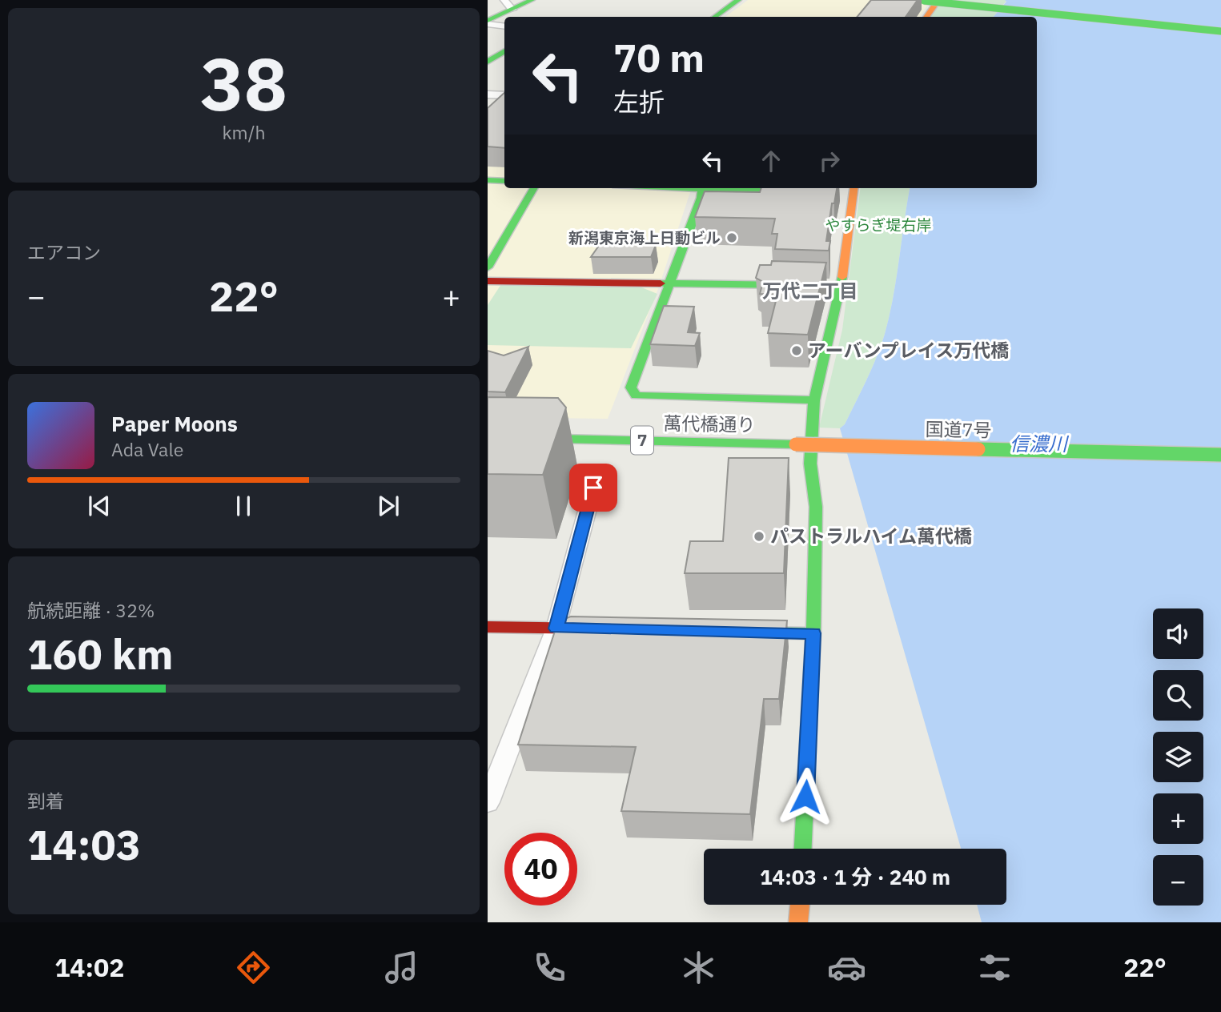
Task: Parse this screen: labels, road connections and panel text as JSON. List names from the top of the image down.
{
  "streets": {
    "main road": ["萬代橋通り", "国道7号", "7"]
  },
  "crossings": [
    ["萬代橋通り", "国道7号"]
  ],
  "districts": ["万代二丁目"],
  "water": ["信濃川"],
  "parks": ["やすらぎ堤右岸"],
  "places": ["新潟東京海上日動ビル", "アーバンプレイス万代橋", "パストラルハイム萬代橋"],
  "page": {
    "tile": [
      ["38", "km/h"],
      "エアコン",
      ["航続距離 · 32%", "160 km"],
      ["到着", "14:03"]
    ],
    "turn": ["70 m", "左折"],
    "heat": ["−", "22°", "+"],
    "song": ["Paper Moons", "Ada Vale"],
    "map_buttons": ["+", "−"],
    "limit": "40",
    "trip": "14:03 · 1 分 · 240 m",
    "tabs": ["14:02", "22°"]
  }
}
